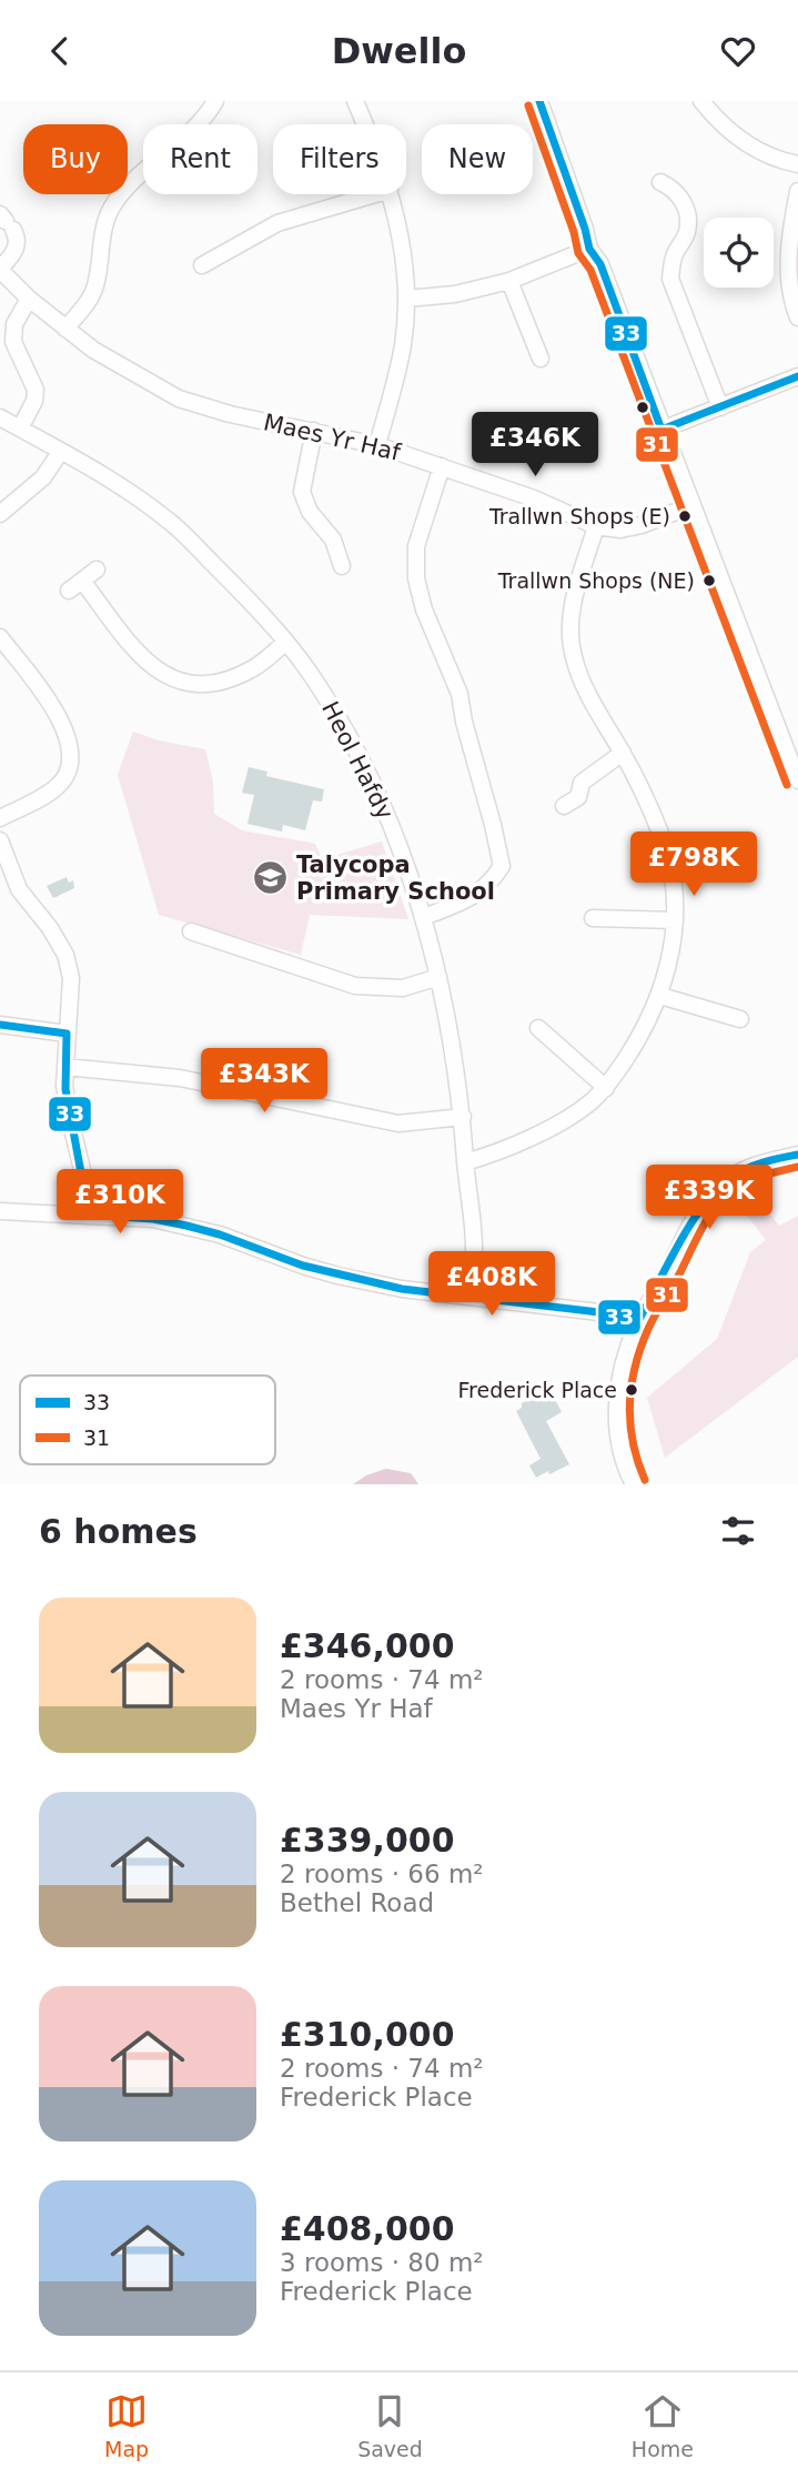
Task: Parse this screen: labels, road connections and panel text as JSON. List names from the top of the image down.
{
  "streets": {
    "street": ["Maes Yr Haf", "Heol Hafdy"]
  },
  "places": {
    "other": ["Trallwn Shops (E)", "Trallwn Shops (NE)", "Frederick Place"],
    "school or university": ["Talycopa Primary School"]
  },
  "lines": ["transit line 33", "transit line 31"],
  "legend": ["33", "31"],
  "page": {
    "header": "Dwello",
    "chip": [
      "Buy",
      "Rent",
      "Filters",
      "New"
    ],
    "price": [
      "£346K",
      "£798K",
      "£343K",
      "£339K",
      "£310K",
      "£408K"
    ],
    "heading": "6 homes",
    "list": [
      {
        "name": "£346,000",
        "note": "2 rooms · 74 m² · Maes Yr Haf"
      },
      {
        "name": "£339,000",
        "note": "2 rooms · 66 m² · Bethel Road"
      },
      {
        "name": "£310,000",
        "note": "2 rooms · 74 m² · Frederick Place"
      },
      {
        "name": "£408,000",
        "note": "3 rooms · 80 m² · Frederick Place"
      }
    ],
    "tabs": ["Map", "Saved", "Home"]
  }
}
